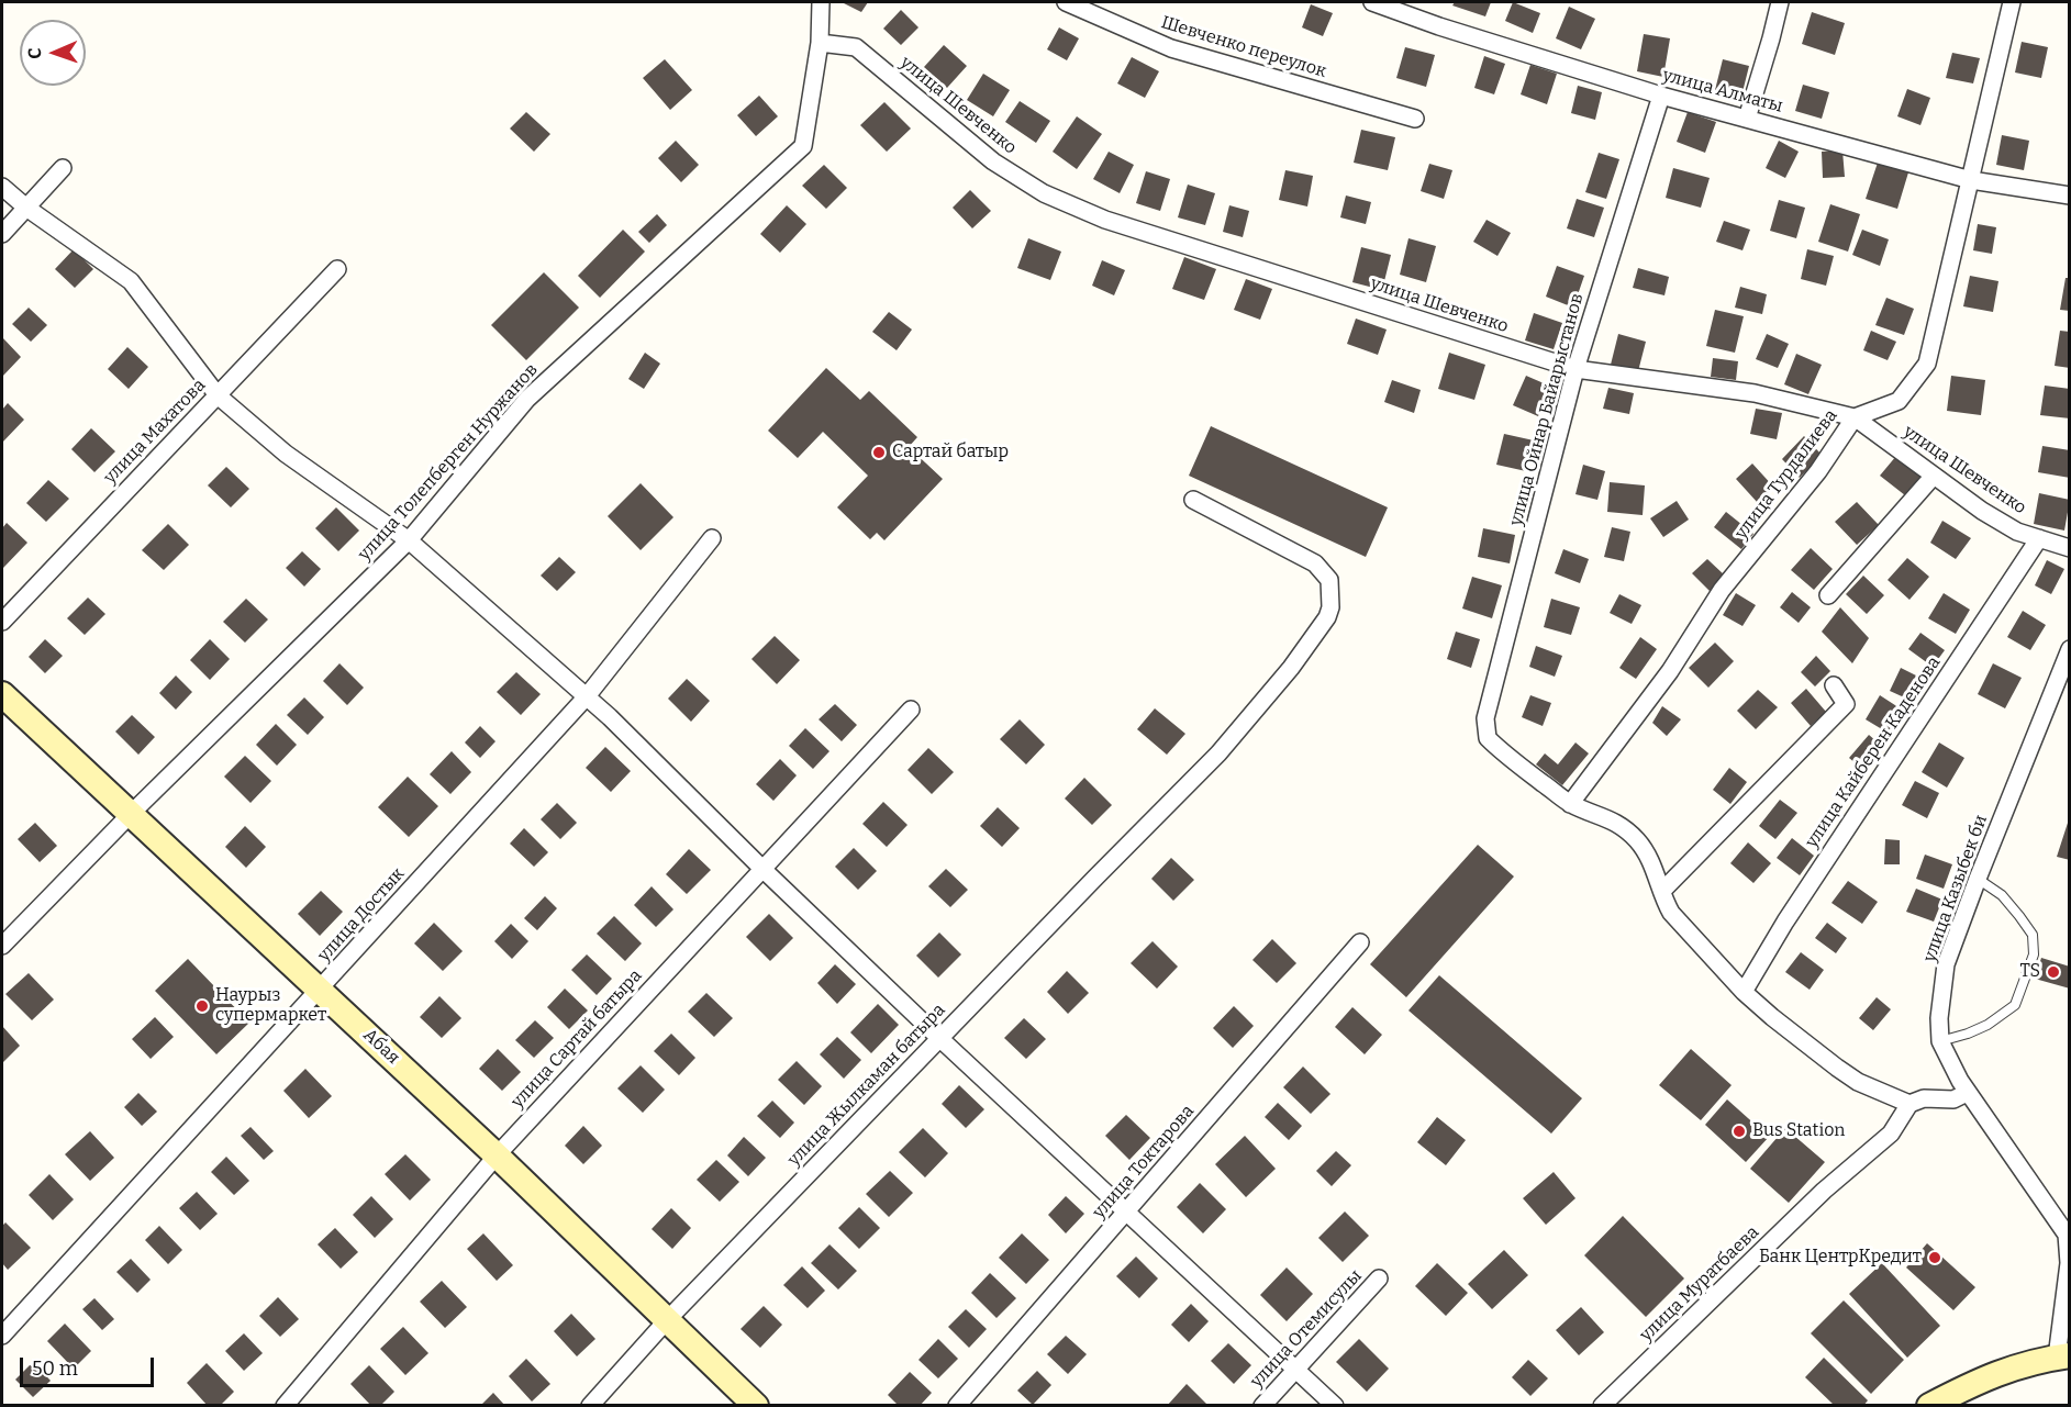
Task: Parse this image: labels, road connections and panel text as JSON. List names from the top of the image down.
{
  "streets": {
    "street": [
      "Шевченко переулок",
      "улица Алматы",
      "улица Шевченко",
      "улица Ойнар Байарыстанов",
      "улица Махатова",
      "улица Толепберген Нуржанов",
      "улица Турдалиева",
      "улица Кайберен Каденова",
      "улица Казыбек би",
      "улица Достык",
      "улица Сартай батыра",
      "Абая",
      "улица Жылкаман батыра",
      "улица Токтарова",
      "улица Муратбаева",
      "улица Отемисулы"
    ]
  },
  "crossings": [
    ["улица Алматы", "улица Ойнар Байарыстанов"],
    ["улица Алматы", "улица Турдалиева"],
    ["улица Шевченко", "улица Ойнар Байарыстанов"],
    ["улица Шевченко", "улица Толепберген Нуржанов"],
    ["улица Шевченко", "улица Турдалиева"],
    ["улица Шевченко", "улица Кайберен Каденова"],
    ["улица Ойнар Байарыстанов", "улица Турдалиева"],
    ["улица Толепберген Нуржанов", "Абая"],
    ["улица Достык", "Абая"],
    ["улица Сартай батыра", "Абая"],
    ["Абая", "улица Жылкаман батыра"]
  ],
  "places": [
    "Сартай батыр",
    "TS",
    "Наурыз супермаркет",
    "Bus Station",
    "Банк ЦентрКредит"
  ],
  "scale_bar": "50 m",
  "north": "left"
}
